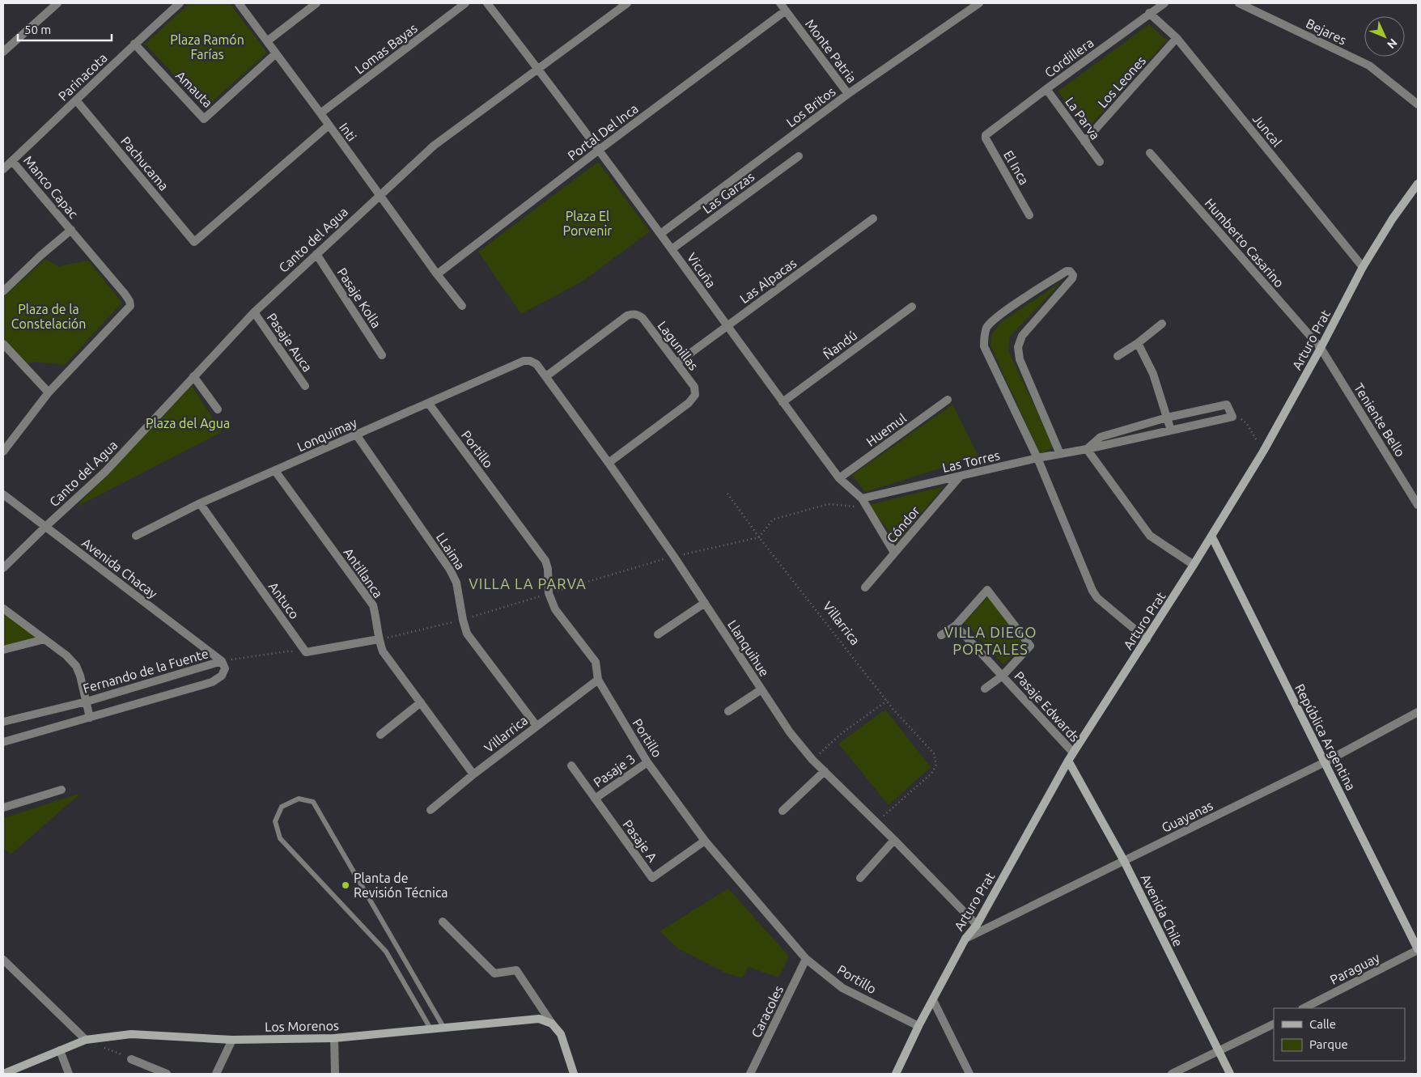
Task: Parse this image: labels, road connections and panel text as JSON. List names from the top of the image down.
{
  "streets": {
    "main road": [
      "Arturo Prat",
      "República Argentina",
      "Avenida Chile",
      "Los Morenos"
    ],
    "street": [
      "Bejares",
      "Lomas Bayas",
      "Monte Patria",
      "Cordillera",
      "Parinacota",
      "Los Leones",
      "Amauta",
      "Los Britos",
      "La Parva",
      "Juncal",
      "Inti",
      "Portal Del Inca",
      "Pachucama",
      "El Inca",
      "Manco Capac",
      "Las Garzas",
      "Canto del Agua",
      "Humberto Casarino",
      "Vicuña",
      "Las Alpacas",
      "Pasaje Kolla",
      "Pasaje Auca",
      "Ñandú",
      "Lagunillas",
      "Teniente Bello",
      "Huemul",
      "Lonquimay",
      "Portillo",
      "Las Torres",
      "Cóndor",
      "LLaima",
      "Avenida Chacay",
      "Antillanca",
      "Antuco",
      "Villarrica",
      "Llanquihue",
      "Fernando de la Fuente",
      "Pasaje Edwards",
      "Pasaje 3",
      "Guayanas",
      "Pasaje A",
      "Paraguay",
      "Caracoles"
    ]
  },
  "crossings": [
    ["Lomas Bayas", "Inti"],
    ["Monte Patria", "Los Britos"],
    ["Monte Patria", "Portal Del Inca"],
    ["Cordillera", "La Parva"],
    ["Cordillera", "Juncal"],
    ["Cordillera", "El Inca"],
    ["Parinacota", "Amauta"],
    ["Parinacota", "Pachucama"],
    ["Parinacota", "Manco Capac"],
    ["Los Leones", "La Parva"],
    ["Los Leones", "Juncal"],
    ["Amauta", "Inti"],
    ["Los Britos", "Vicuña"],
    ["Juncal", "Arturo Prat"],
    ["Inti", "Portal Del Inca"],
    ["Inti", "Pachucama"],
    ["Inti", "Canto del Agua"],
    ["Portal Del Inca", "Vicuña"],
    ["Las Garzas", "Vicuña"],
    ["Canto del Agua", "Vicuña"],
    ["Canto del Agua", "Pasaje Kolla"],
    ["Canto del Agua", "Pasaje Auca"],
    ["Canto del Agua", "Avenida Chacay"],
    ["Humberto Casarino", "Arturo Prat"],
    ["Humberto Casarino", "Teniente Bello"],
    ["Vicuña", "Las Alpacas"],
    ["Vicuña", "Ñandú"],
    ["Vicuña", "Huemul"],
    ["Vicuña", "Las Torres"],
    ["Vicuña", "Cóndor"],
    ["Las Alpacas", "Lagunillas"],
    ["Arturo Prat", "Teniente Bello"],
    ["Arturo Prat", "Portillo"],
    ["Arturo Prat", "Llanquihue"],
    ["Arturo Prat", "Pasaje Edwards"],
    ["Arturo Prat", "República Argentina"],
    ["Arturo Prat", "Guayanas"],
    ["Arturo Prat", "Avenida Chile"],
    ["Lagunillas", "Llanquihue"],
    ["Lonquimay", "Portillo"],
    ["Lonquimay", "LLaima"],
    ["Lonquimay", "Antillanca"],
    ["Lonquimay", "Antuco"],
    ["Lonquimay", "Llanquihue"],
    ["Portillo", "Villarrica"],
    ["Portillo", "Pasaje 3"],
    ["Portillo", "Pasaje A"],
    ["Portillo", "Caracoles"],
    ["Las Torres", "Cóndor"],
    ["LLaima", "Villarrica"],
    ["Avenida Chacay", "Fernando de la Fuente"],
    ["Antillanca", "Villarrica"],
    ["Villarrica", "Llanquihue"],
    ["República Argentina", "Guayanas"],
    ["República Argentina", "Paraguay"],
    ["Pasaje 3", "Pasaje A"],
    ["Guayanas", "Avenida Chile"]
  ],
  "districts": ["VILLA LA PARVA", "VILLA DIEGO PORTALES"],
  "parks": [
    "Plaza Ramón Farías",
    "Plaza El Porvenir",
    "Plaza de la Constelación",
    "Plaza del Agua"
  ],
  "places": ["Planta de Revisión Técnica"],
  "legend": ["Calle", "Parque"],
  "scale_bar": "50 m",
  "north": "bottom right"
}
